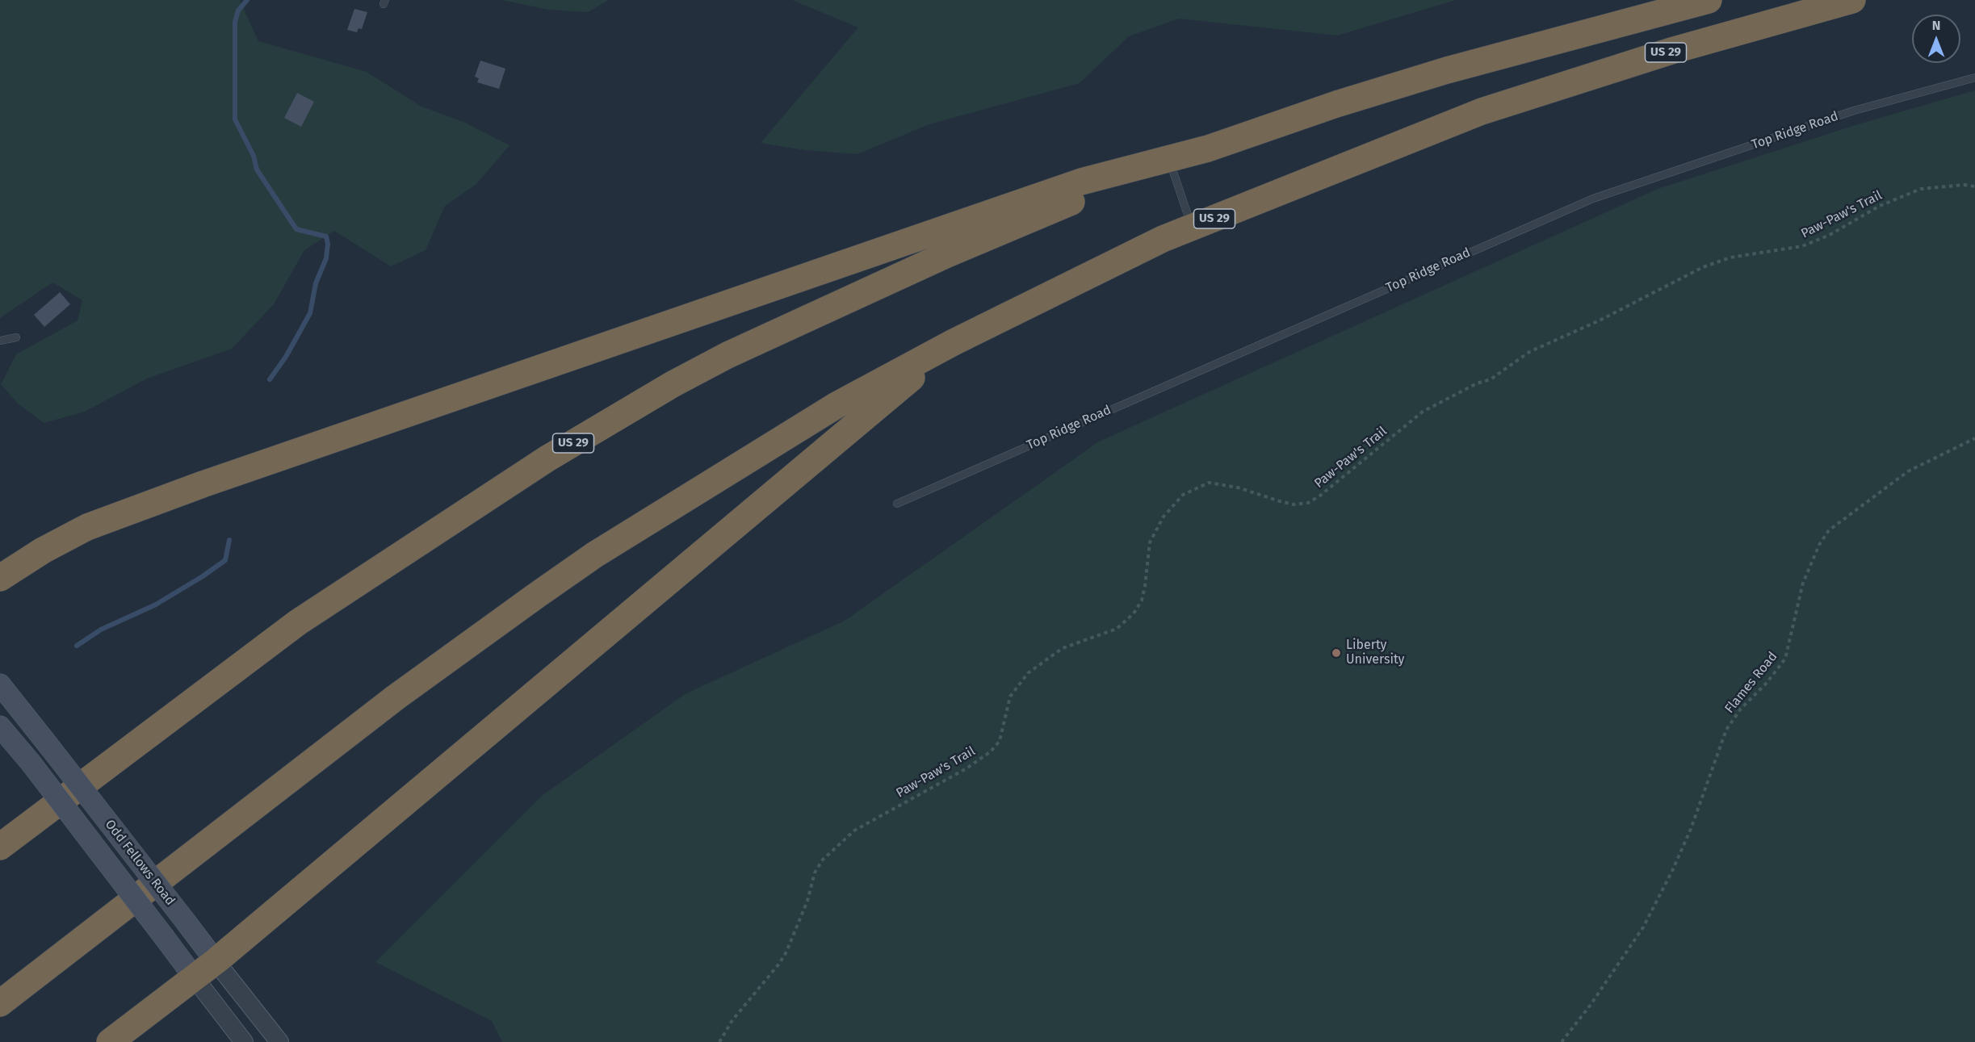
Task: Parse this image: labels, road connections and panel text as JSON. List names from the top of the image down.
{
  "streets": {
    "highway": ["US 29"],
    "main road": ["Odd Fellows Road"],
    "lane": ["Top Ridge Road"],
    "path": ["Paw-Paw's Trail", "Flames Road"]
  },
  "places": ["Liberty University"],
  "north": "top"
}
